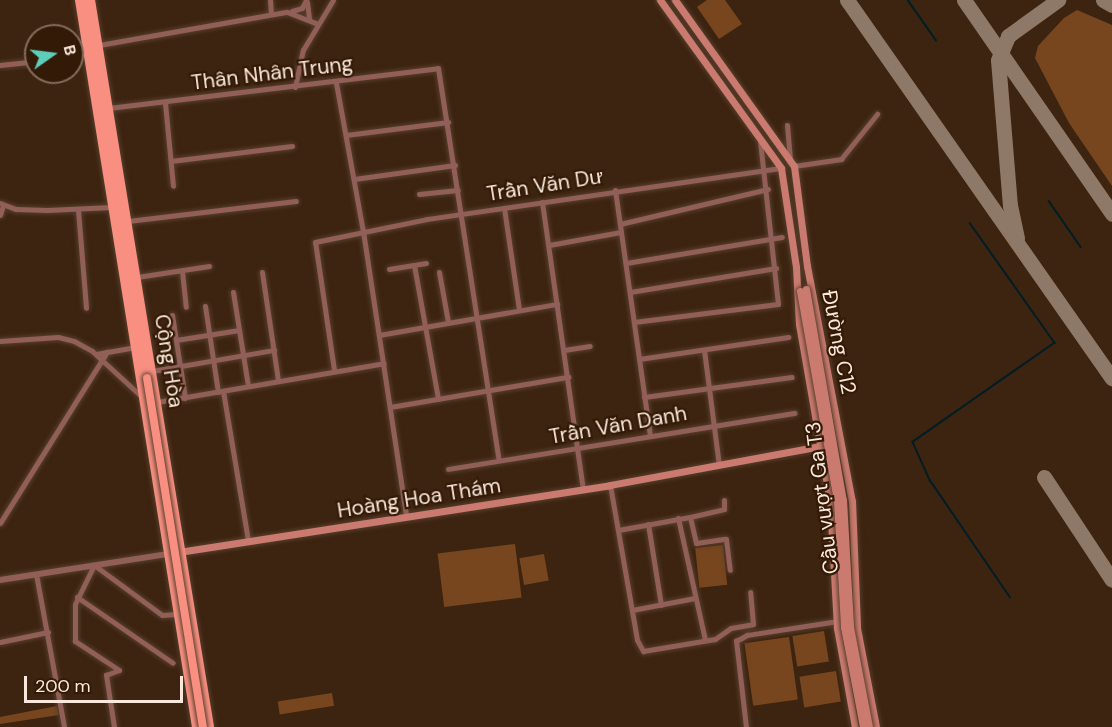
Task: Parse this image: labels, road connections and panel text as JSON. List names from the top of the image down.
{
  "streets": {
    "main road": [
      "Đường C12",
      "Cộng Hòa",
      "Hoàng Hoa Thám",
      "Cầu vượt Ga T3"
    ],
    "street": ["Thân Nhân Trung", "Trần Văn Dư", "Trần Văn Danh"]
  },
  "crossings": [
    ["Thân Nhân Trung", "Cộng Hòa"],
    ["Trần Văn Dư", "Đường C12"],
    ["Đường C12", "Hoàng Hoa Thám"],
    ["Đường C12", "Cầu vượt Ga T3"],
    ["Cộng Hòa", "Hoàng Hoa Thám"]
  ],
  "scale_bar": "200 m",
  "north": "right"
}
